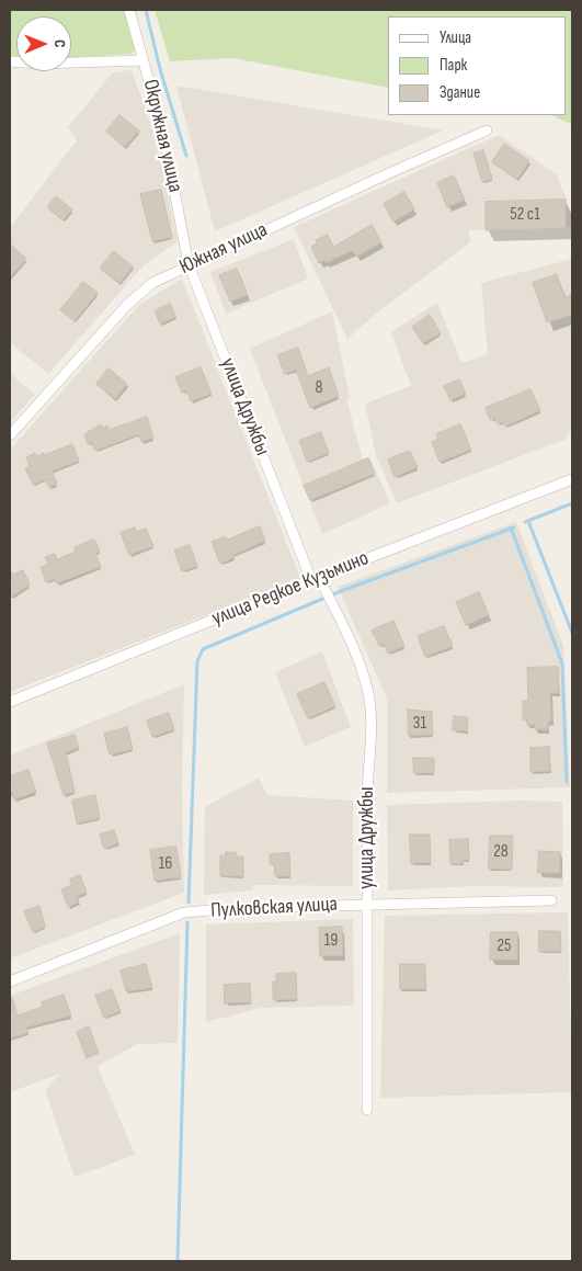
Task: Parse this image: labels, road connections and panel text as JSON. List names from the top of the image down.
{
  "streets": {
    "street": [
      "Окружная улица",
      "Южная улица",
      "улица Дружбы",
      "улица Редкое Кузьмино",
      "Пулковская улица"
    ]
  },
  "crossings": [
    ["Окружная улица", "Южная улица"],
    ["Окружная улица", "улица Дружбы"],
    ["Южная улица", "улица Дружбы"],
    ["улица Дружбы", "улица Редкое Кузьмино"],
    ["улица Дружбы", "Пулковская улица"]
  ],
  "house_numbers": [
    "52 с1",
    "8",
    "31",
    "28",
    "16",
    "19",
    "25"
  ],
  "legend": ["Улица", "Парк", "Здание"],
  "north": "right"
}
